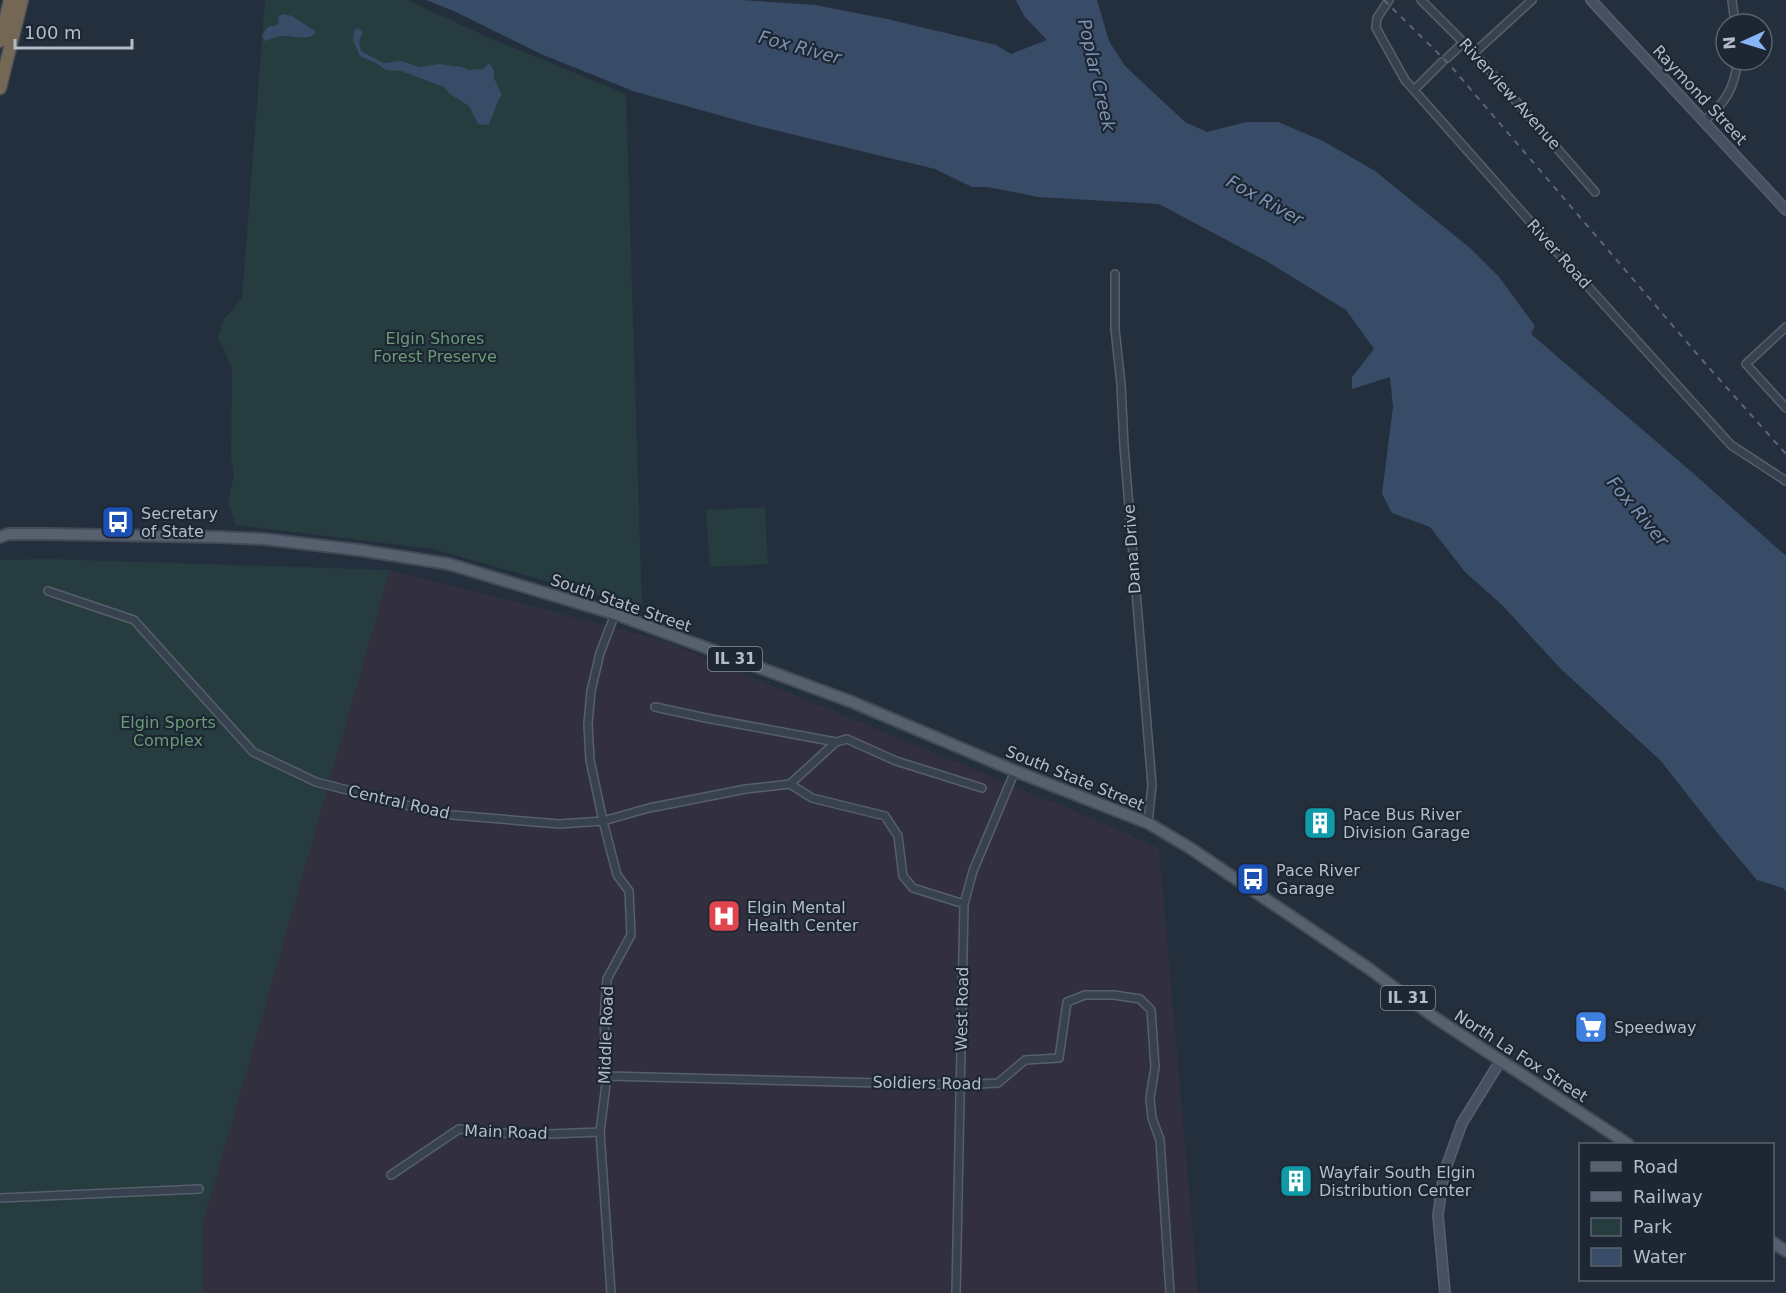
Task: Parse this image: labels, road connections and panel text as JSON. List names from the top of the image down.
{
  "streets": {
    "main road": ["South State Street", "IL 31", "North La Fox Street"],
    "street": [
      "Riverview Avenue",
      "Raymond Street",
      "River Road",
      "Dana Drive",
      "Central Road",
      "West Road",
      "Middle Road",
      "Soldiers Road",
      "Main Road"
    ]
  },
  "crossings": [
    ["Dana Drive", "South State Street"],
    ["South State Street", "West Road"],
    ["South State Street", "Middle Road"],
    ["South State Street", "North La Fox Street"],
    ["Central Road", "Middle Road"],
    ["West Road", "Soldiers Road"],
    ["Middle Road", "Soldiers Road"],
    ["Middle Road", "Main Road"]
  ],
  "water": ["Fox River", "Poplar Creek"],
  "parks": ["Elgin Shores Forest Preserve", "Elgin Sports Complex"],
  "places": {
    "bus stop": ["Secretary of State", "Pace River Garage"],
    "building": ["Pace Bus River Division Garage", "Wayfair South Elgin Distribution Center"],
    "hospital": ["Elgin Mental Health Center"],
    "supermarket": ["Speedway"]
  },
  "legend": [
    "Road",
    "Railway",
    "Park",
    "Water"
  ],
  "scale_bar": "100 m",
  "north": "left"
}
